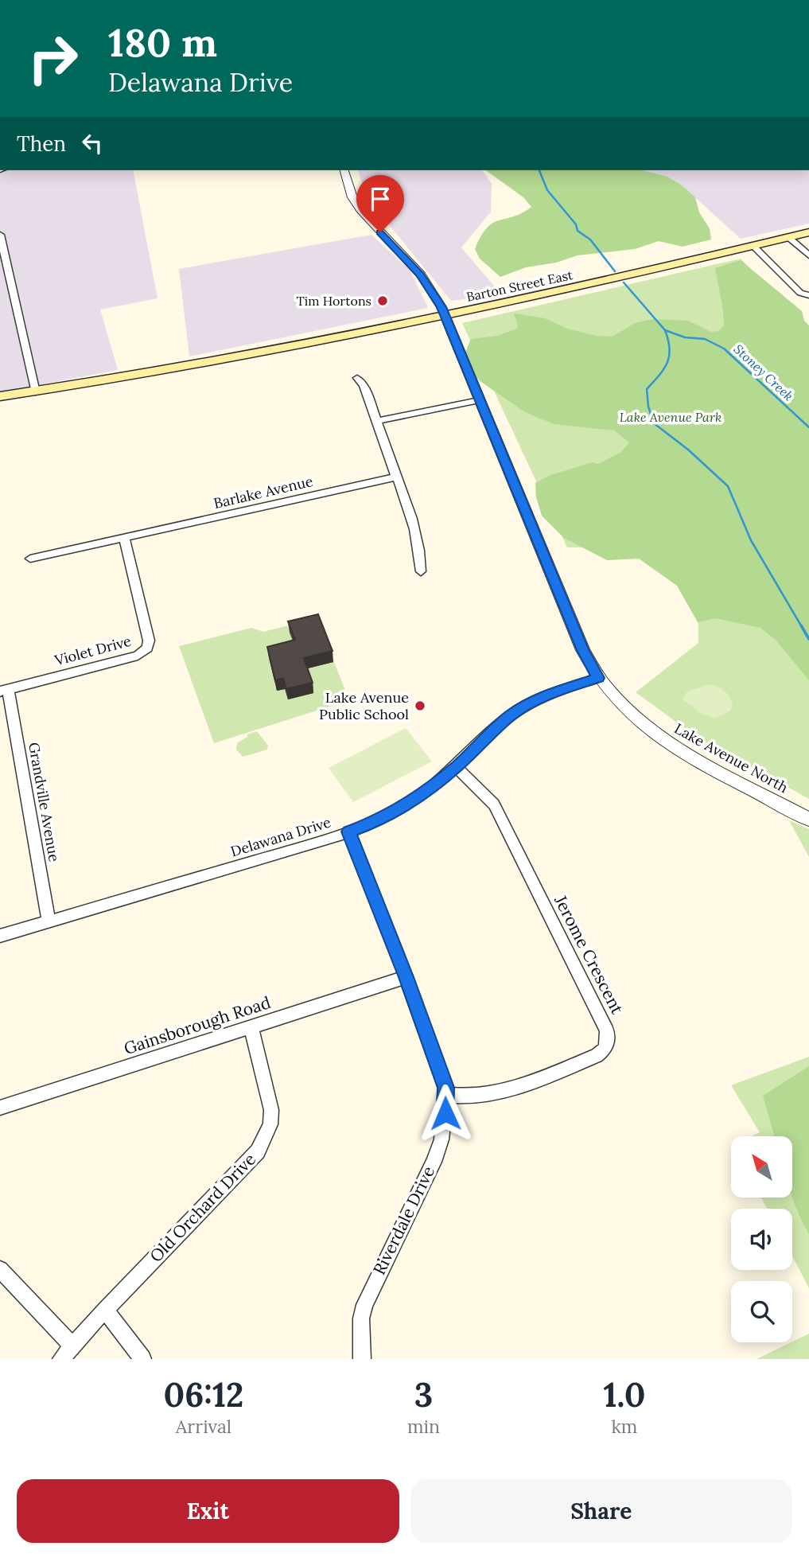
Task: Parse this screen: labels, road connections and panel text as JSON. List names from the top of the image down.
{
  "streets": {
    "main road": ["Barton Street East"],
    "street": [
      "Barlake Avenue",
      "Violet Drive",
      "Lake Avenue North",
      "Grandville Avenue",
      "Delawana Drive",
      "Jerome Crescent",
      "Gainsborough Road",
      "Old Orchard Drive",
      "Riverdale Drive"
    ]
  },
  "crossings": [
    ["Barton Street East", "Lake Avenue North"],
    ["Barlake Avenue", "Violet Drive"],
    ["Violet Drive", "Grandville Avenue"],
    ["Lake Avenue North", "Delawana Drive"],
    ["Grandville Avenue", "Delawana Drive"],
    ["Delawana Drive", "Jerome Crescent"],
    ["Delawana Drive", "Riverdale Drive"],
    ["Jerome Crescent", "Riverdale Drive"],
    ["Gainsborough Road", "Old Orchard Drive"],
    ["Gainsborough Road", "Riverdale Drive"]
  ],
  "water": ["Stoney Creek"],
  "parks": ["Lake Avenue Park"],
  "places": ["Tim Hortons", "Lake Avenue Public School"],
  "north": "top left",
  "page": {
    "turn": ["180 m", "Delawana Drive"],
    "then": "Then",
    "eta": [
      "06:12",
      "Arrival",
      "3",
      "min",
      "1.0",
      "km"
    ],
    "buttons": ["Exit", "Share"]
  }
}
